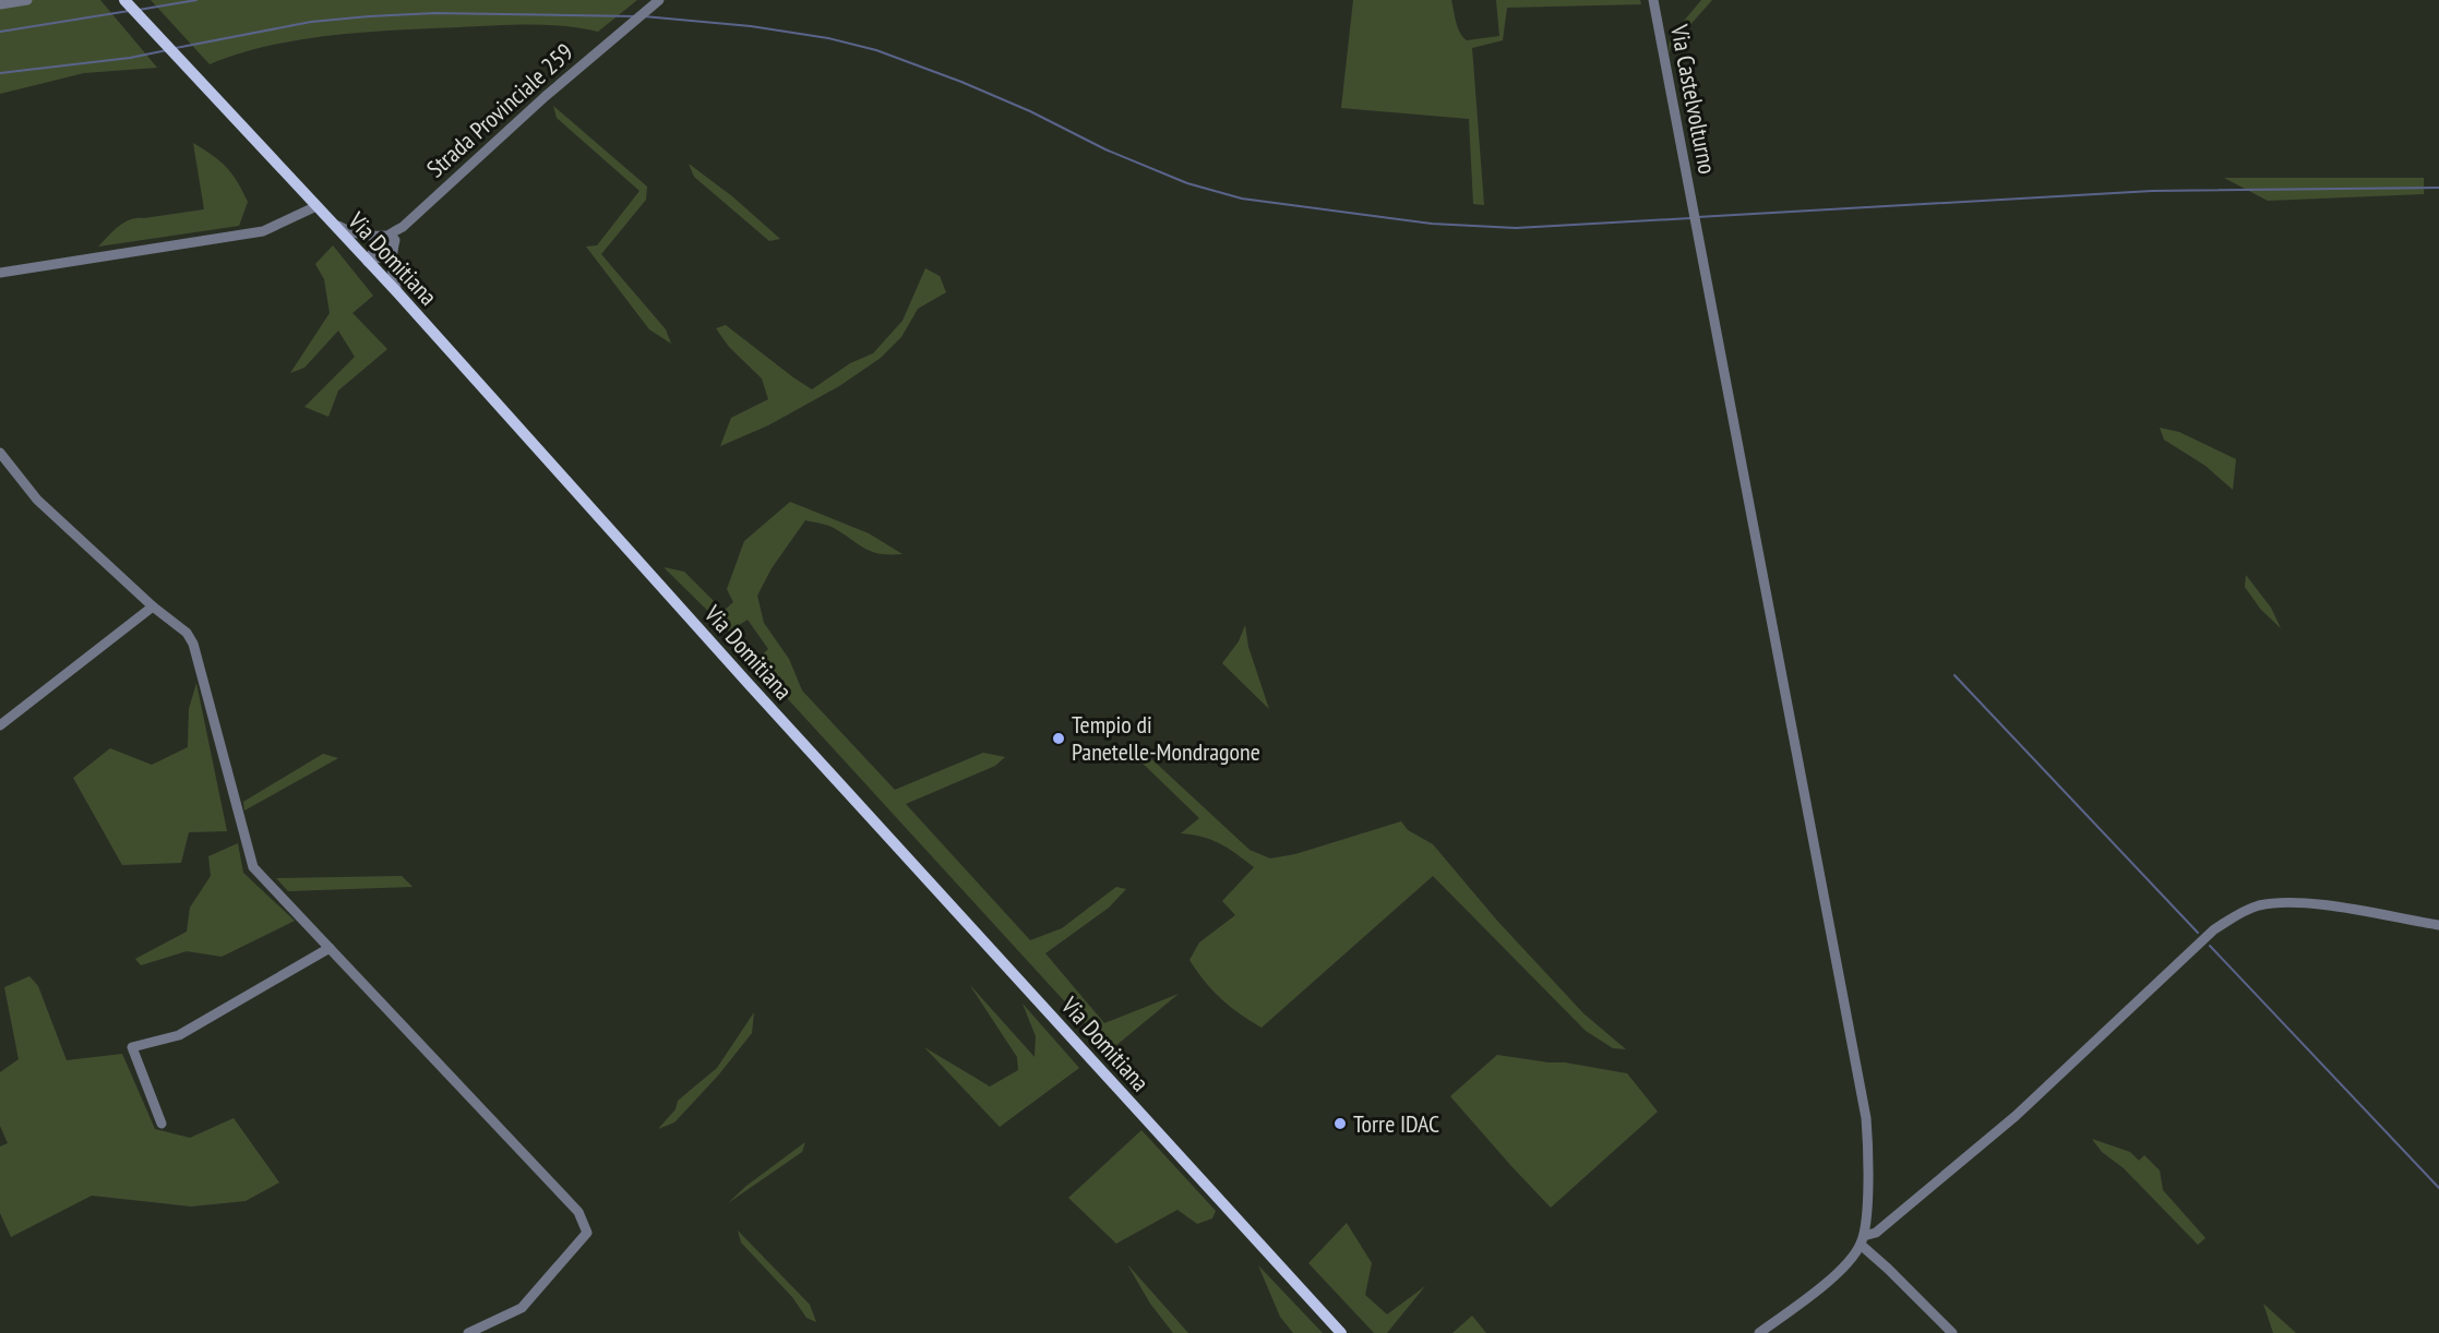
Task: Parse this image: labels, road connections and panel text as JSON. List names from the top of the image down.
{
  "streets": {
    "main road": ["Via Domitiana"],
    "street": ["Via Castelvolturno", "Strada Provinciale 259"]
  },
  "crossings": [
    ["Strada Provinciale 259", "Via Domitiana"]
  ],
  "places": ["Tempio di Panetelle-Mondragone", "Torre IDAC"]
}
